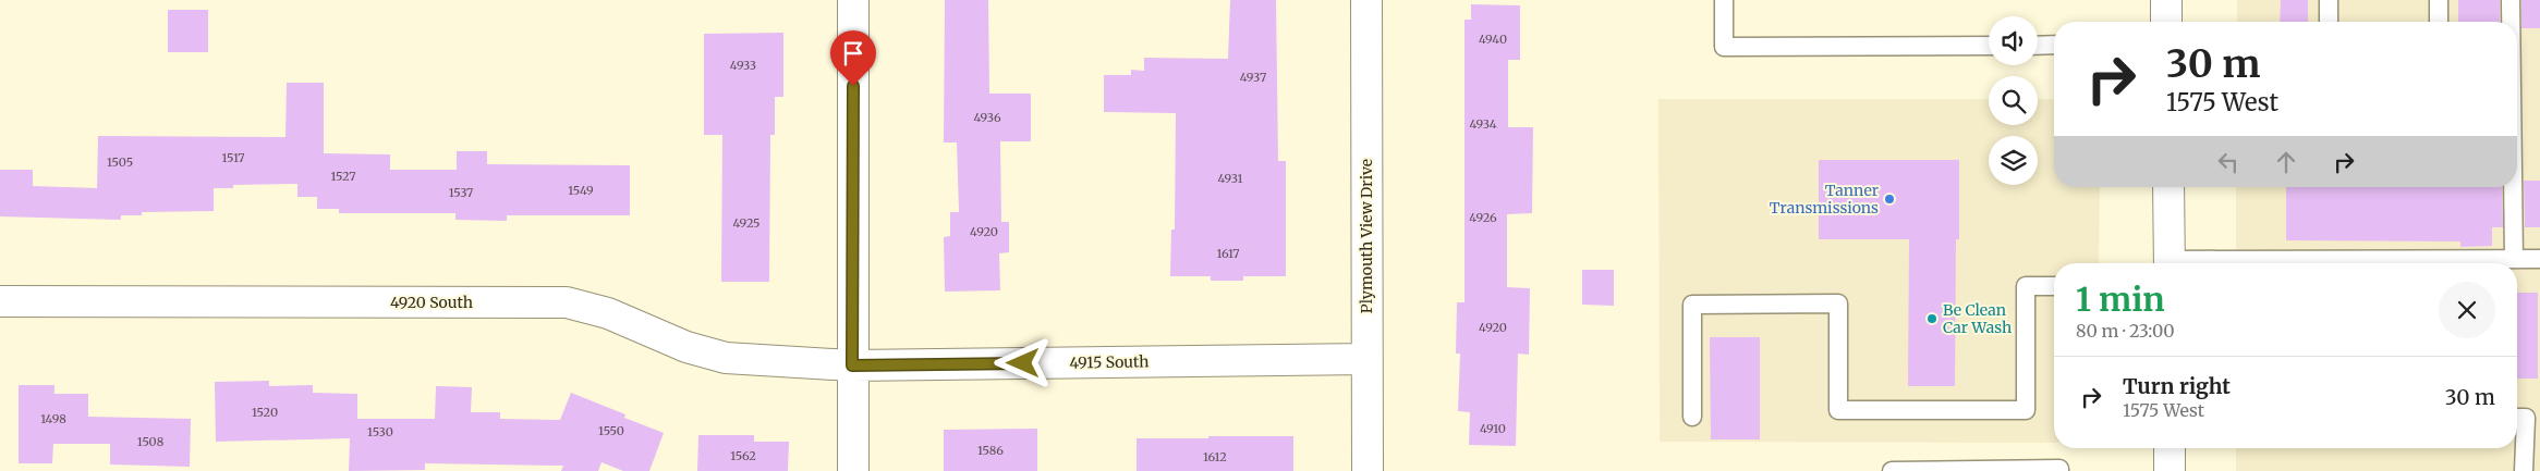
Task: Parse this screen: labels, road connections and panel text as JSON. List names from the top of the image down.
{
  "streets": {
    "street": ["Plymouth View Drive", "4920 South", "4915 South"]
  },
  "crossings": [
    ["Plymouth View Drive", "4915 South"],
    ["4920 South", "4915 South"]
  ],
  "places": ["Tanner Transmissions", "Be Clean Car Wash"],
  "house_numbers": [
    "4940",
    "4933",
    "4937",
    "4936",
    "4934",
    "1517",
    "1505",
    "1527",
    "4931",
    "1549",
    "1537",
    "4926",
    "4925",
    "4920",
    "1617",
    "4920",
    "1520",
    "1498",
    "4910",
    "1550",
    "1530",
    "1508",
    "1586",
    "1562",
    "1612"
  ],
  "page": {
    "turn": ["30 m", "1575 West"],
    "heading": ["1 min", "80 m · 23:00"],
    "list": [
      {
        "name": "Turn right",
        "note": "1575 West",
        "value": "30 m"
      }
    ]
  }
}
